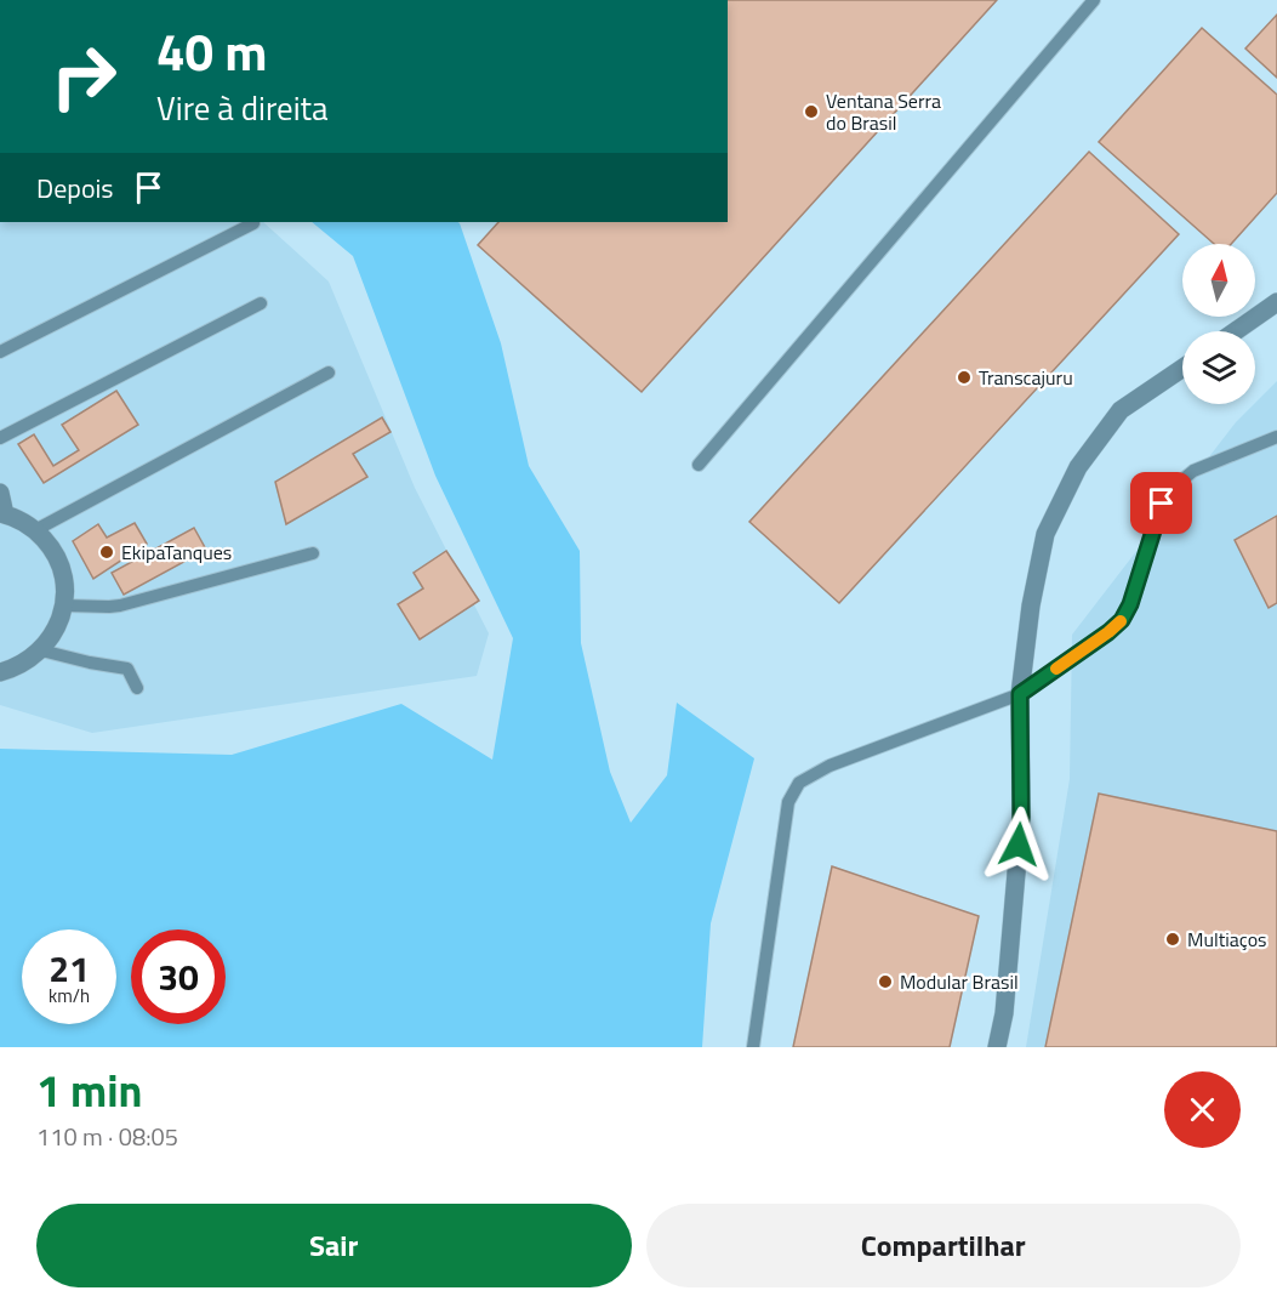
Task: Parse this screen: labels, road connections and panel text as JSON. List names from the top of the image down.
{
  "places": [
    "Ventana Serra do Brasil",
    "Transcajuru",
    "EkipaTanques",
    "Multiaços",
    "Modular Brasil"
  ],
  "north": "top",
  "page": {
    "turn": ["40 m", "Vire à direita"],
    "then": "Depois",
    "speed": "21 km/h",
    "limit": "30",
    "heading": ["1 min", "110 m · 08:05"],
    "buttons": ["Sair", "Compartilhar"]
  }
}
